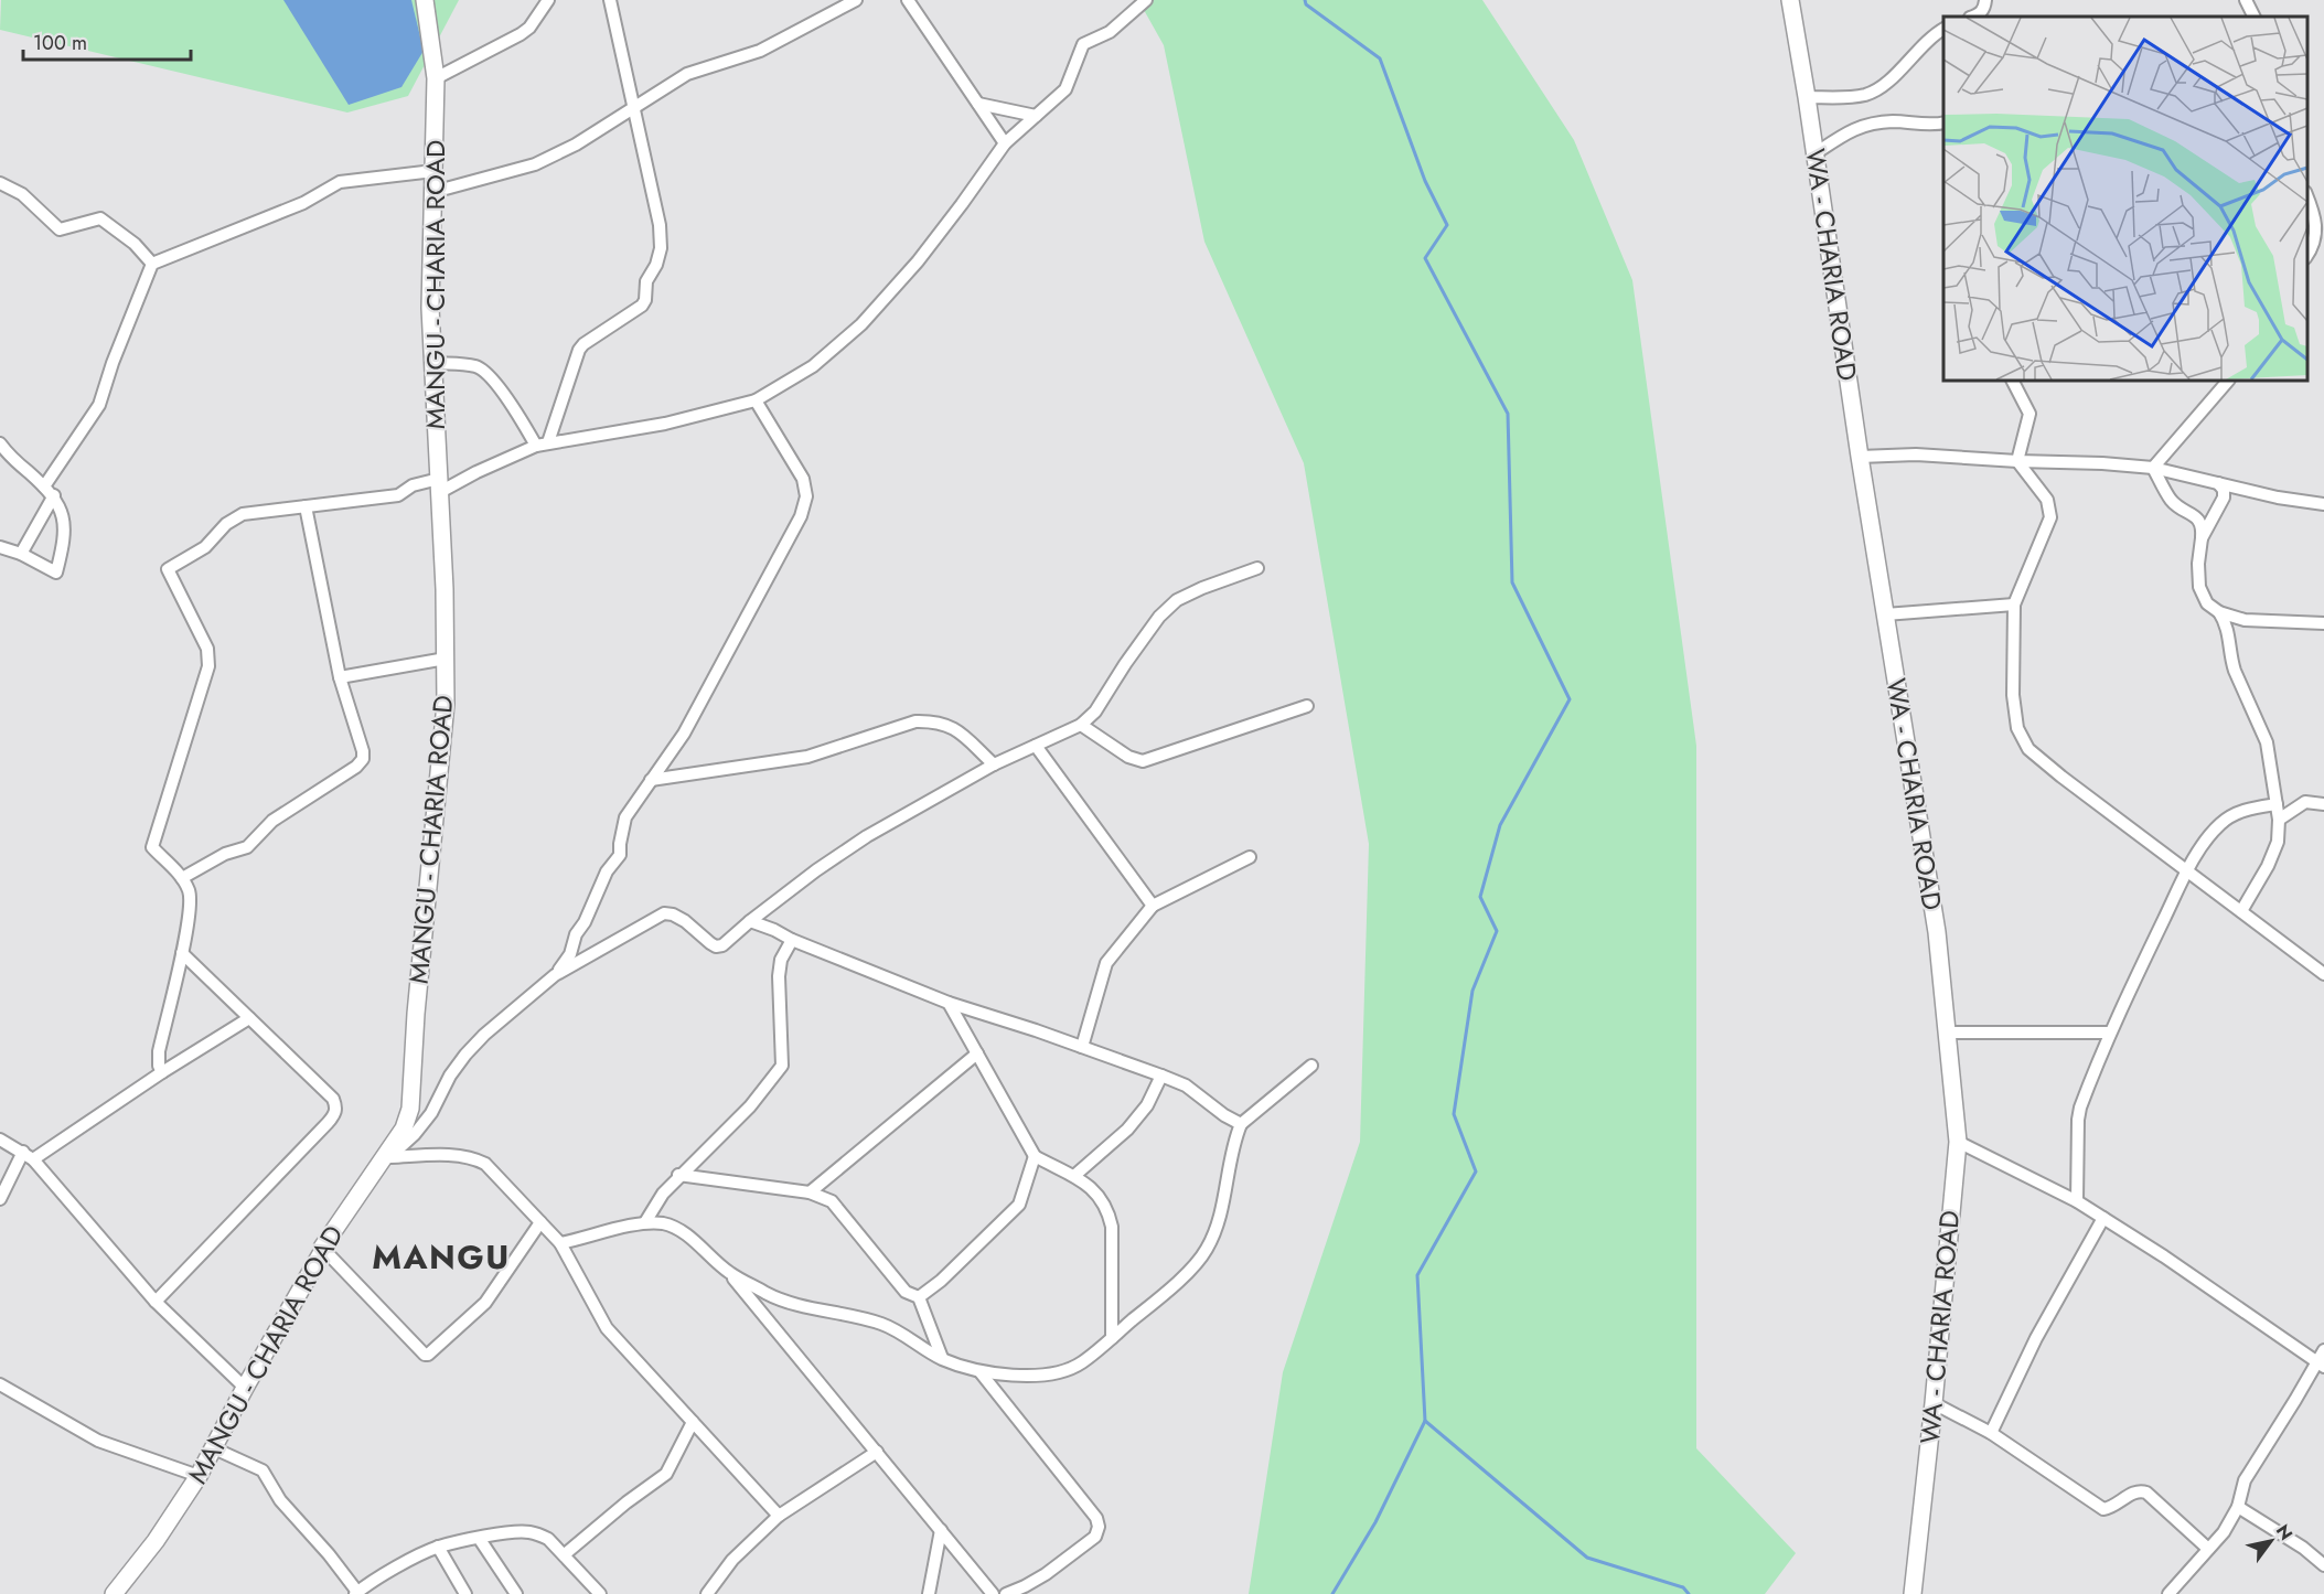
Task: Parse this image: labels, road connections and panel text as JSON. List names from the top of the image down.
{
  "streets": {
    "street": ["WA - CHARIA ROAD", "MANGU - CHARIA ROAD"]
  },
  "districts": ["MANGU"],
  "scale_bar": "100 m",
  "north": "top right"
}
